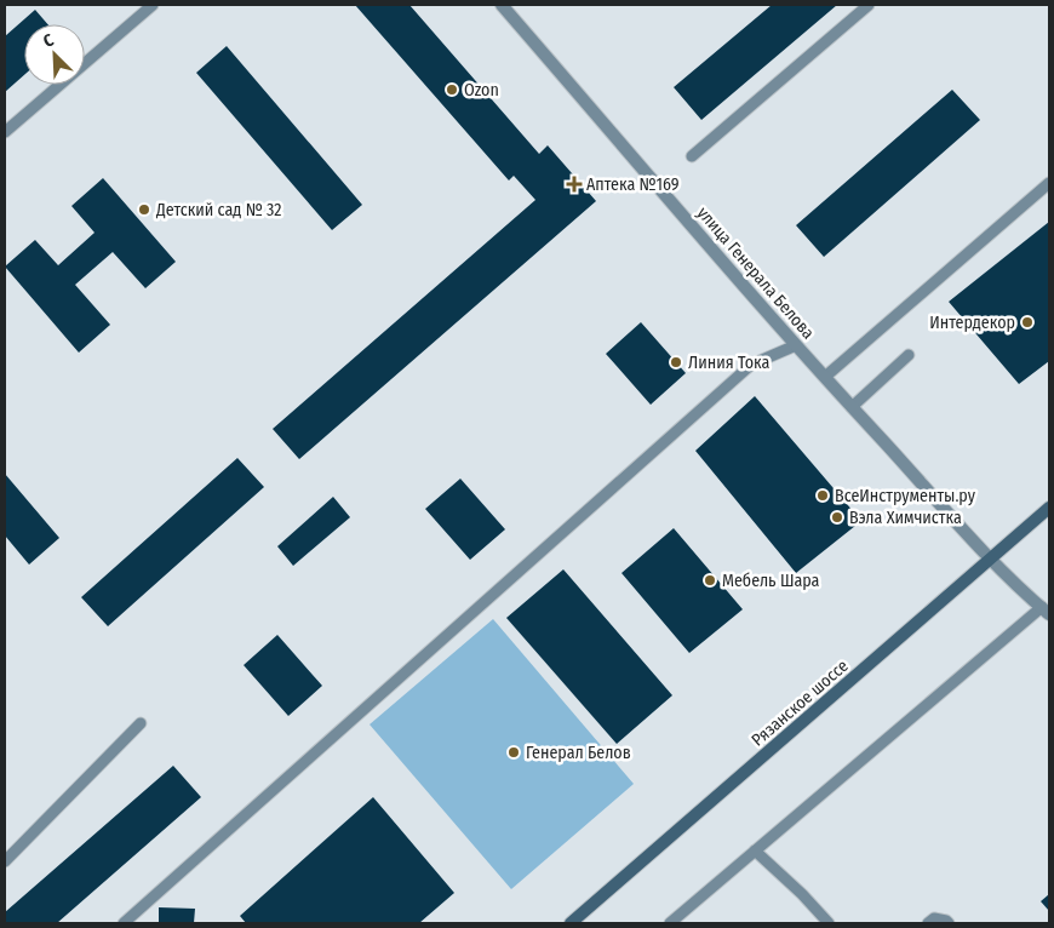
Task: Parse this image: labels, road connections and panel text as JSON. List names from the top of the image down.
{
  "streets": {
    "main road": ["Рязанское шоссе"],
    "street": ["улица Генерала Белова"]
  },
  "crossings": [
    ["улица Генерала Белова", "Рязанское шоссе"]
  ],
  "places": {
    "other": [
      "Ozon",
      "Детский сад № 32",
      "Интердекор",
      "Линия Тока",
      "ВсеИнструменты.ру",
      "Вэла Химчистка",
      "Мебель Шара",
      "Генерал Белов"
    ],
    "health": ["Аптека №169"]
  },
  "north": "top left"
}
